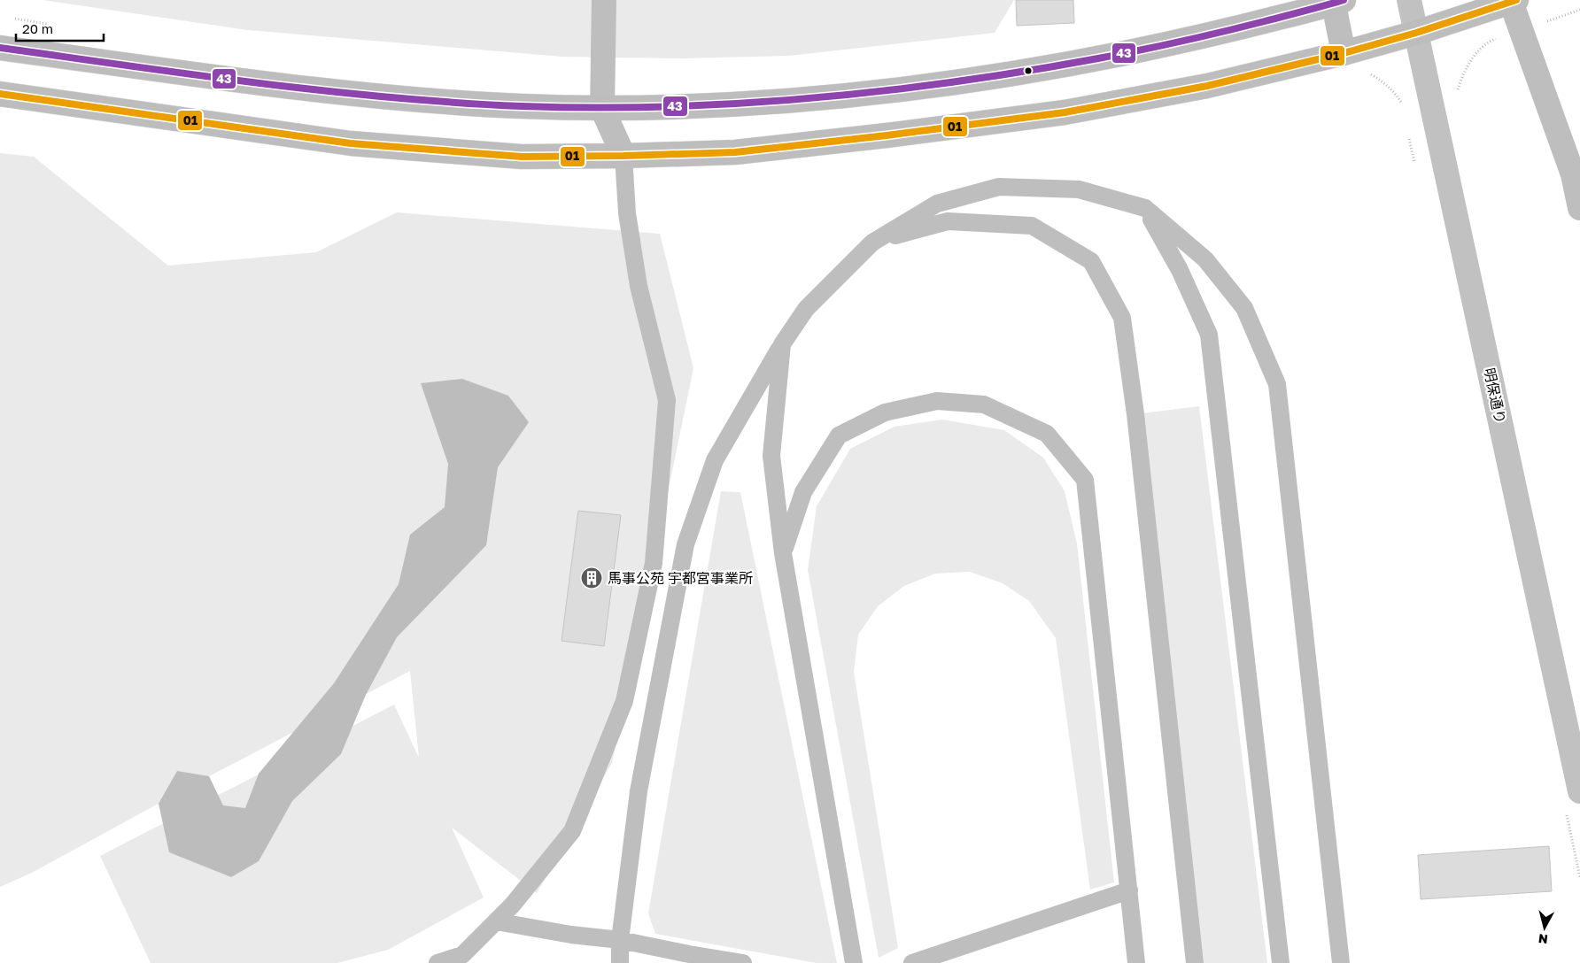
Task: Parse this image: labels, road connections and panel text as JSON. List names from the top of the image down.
{
  "streets": {
    "street": ["明保通り"]
  },
  "places": {
    "building": ["馬事公苑 宇都宮事業所"]
  },
  "lines": ["transit line 01", "transit line 43"],
  "scale_bar": "20 m",
  "north": "bottom"
}
